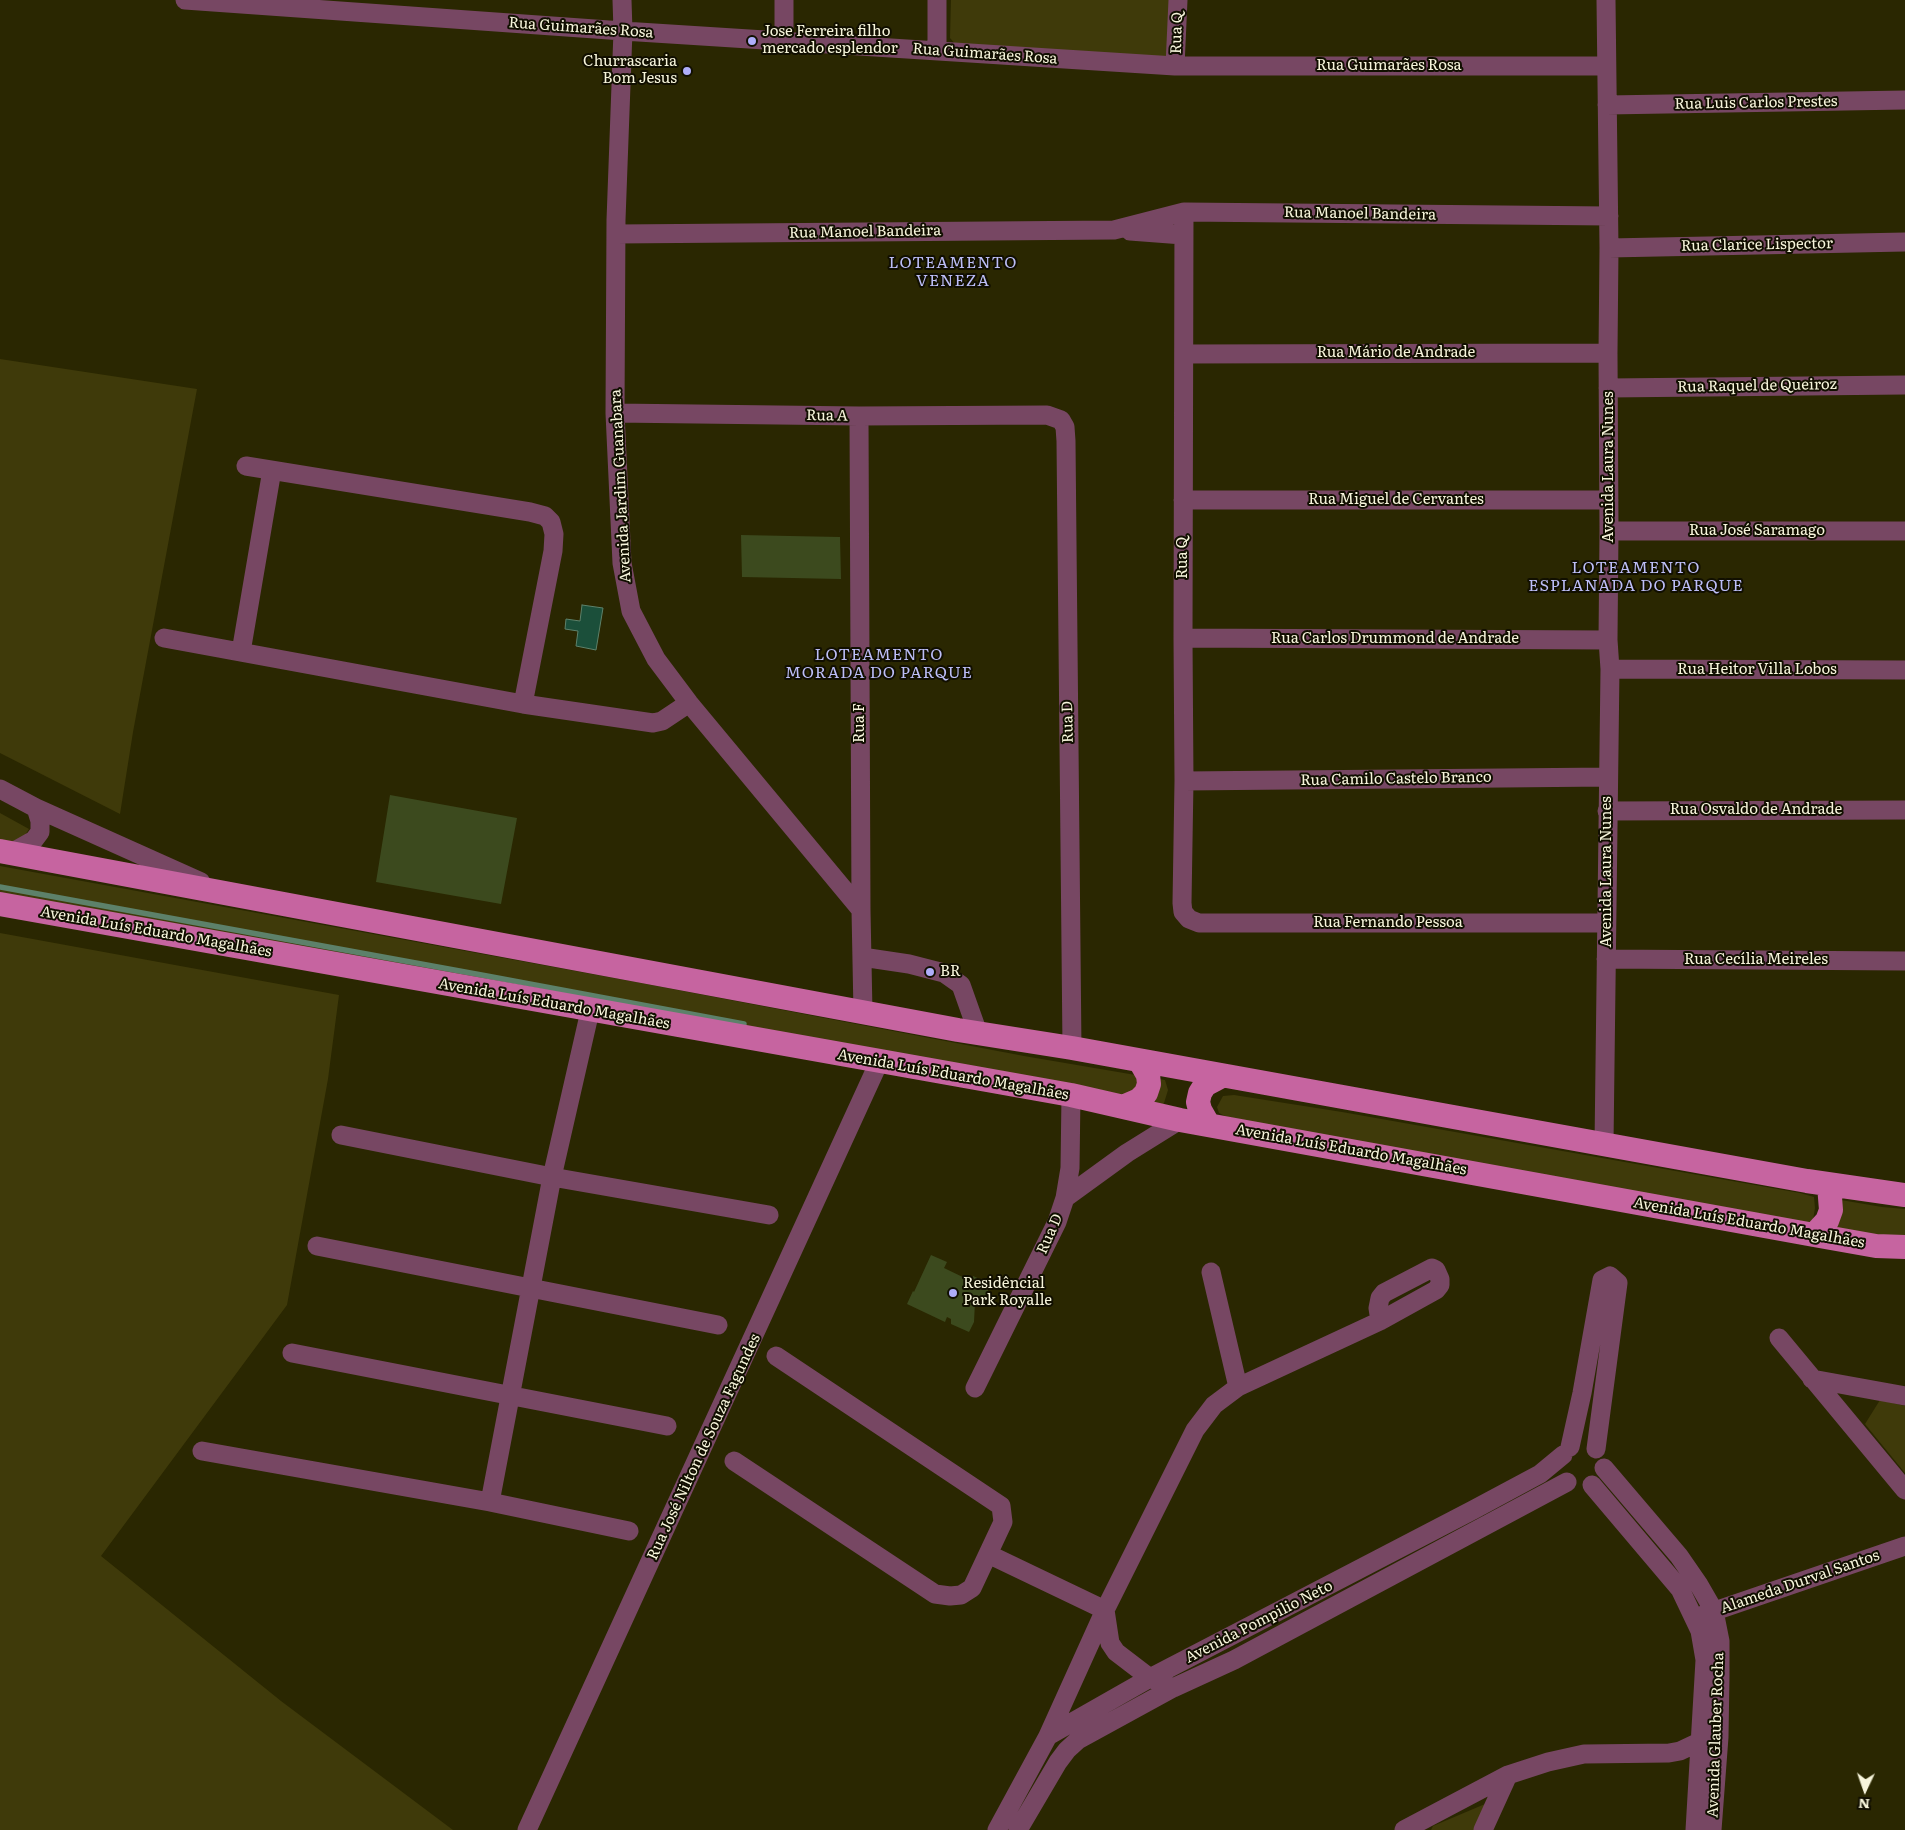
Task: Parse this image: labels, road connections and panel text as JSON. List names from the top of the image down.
{
  "streets": {
    "main road": ["Avenida Luís Eduardo Magalhães"],
    "street": [
      "Rua Guimarães Rosa",
      "Rua Q",
      "Rua Luis Carlos Prestes",
      "Rua Manoel Bandeira",
      "Rua Clarice Lispector",
      "Rua Mário de Andrade",
      "Rua Raquel de Queiroz",
      "Rua A",
      "Avenida Laura Nunes",
      "Avenida Jardim Guanabara",
      "Rua Miguel de Cervantes",
      "Rua José Saramago",
      "Rua Carlos Drummond de Andrade",
      "Rua Heitor Villa Lobos",
      "Rua D",
      "Rua F",
      "Rua Camilo Castelo Branco",
      "Rua Osvaldo de Andrade",
      "Rua Fernando Pessoa",
      "Rua Cecília Meireles",
      "Rua José Nilton de Souza Fagundes",
      "Alameda Durval Santos",
      "Avenida Pompilio Neto",
      "Avenida Glauber Rocha"
    ]
  },
  "crossings": [
    ["Rua Guimarães Rosa", "Rua Q"],
    ["Rua Guimarães Rosa", "Avenida Laura Nunes"],
    ["Rua Guimarães Rosa", "Avenida Jardim Guanabara"],
    ["Rua Q", "Rua Manoel Bandeira"],
    ["Rua Q", "Rua Mário de Andrade"],
    ["Rua Q", "Rua Miguel de Cervantes"],
    ["Rua Q", "Rua Carlos Drummond de Andrade"],
    ["Rua Q", "Rua Camilo Castelo Branco"],
    ["Rua Q", "Rua Fernando Pessoa"],
    ["Rua Luis Carlos Prestes", "Avenida Laura Nunes"],
    ["Rua Manoel Bandeira", "Avenida Laura Nunes"],
    ["Rua Manoel Bandeira", "Avenida Jardim Guanabara"],
    ["Rua Clarice Lispector", "Avenida Laura Nunes"],
    ["Rua Mário de Andrade", "Avenida Laura Nunes"],
    ["Rua Raquel de Queiroz", "Avenida Laura Nunes"],
    ["Rua A", "Avenida Jardim Guanabara"],
    ["Rua A", "Rua D"],
    ["Rua A", "Rua F"],
    ["Avenida Laura Nunes", "Rua Miguel de Cervantes"],
    ["Avenida Laura Nunes", "Rua José Saramago"],
    ["Avenida Laura Nunes", "Rua Carlos Drummond de Andrade"],
    ["Avenida Laura Nunes", "Rua Heitor Villa Lobos"],
    ["Avenida Laura Nunes", "Rua Camilo Castelo Branco"],
    ["Avenida Laura Nunes", "Rua Osvaldo de Andrade"],
    ["Avenida Laura Nunes", "Rua Fernando Pessoa"],
    ["Avenida Laura Nunes", "Rua Cecília Meireles"],
    ["Avenida Jardim Guanabara", "Rua F"],
    ["Rua D", "Avenida Luís Eduardo Magalhães"],
    ["Avenida Luís Eduardo Magalhães", "Rua José Nilton de Souza Fagundes"],
    ["Alameda Durval Santos", "Avenida Glauber Rocha"],
    ["Avenida Pompilio Neto", "Avenida Glauber Rocha"]
  ],
  "districts": ["LOTEAMENTO VENEZA", "LOTEAMENTO ESPLANADA DO PARQUE", "LOTEAMENTO MORADA DO PARQUE"],
  "places": [
    "Jose Ferreira filho mercado esplendor",
    "Churrascaria Bom Jesus",
    "BR",
    "Residêncial Park Royalle"
  ],
  "north": "bottom"
}
